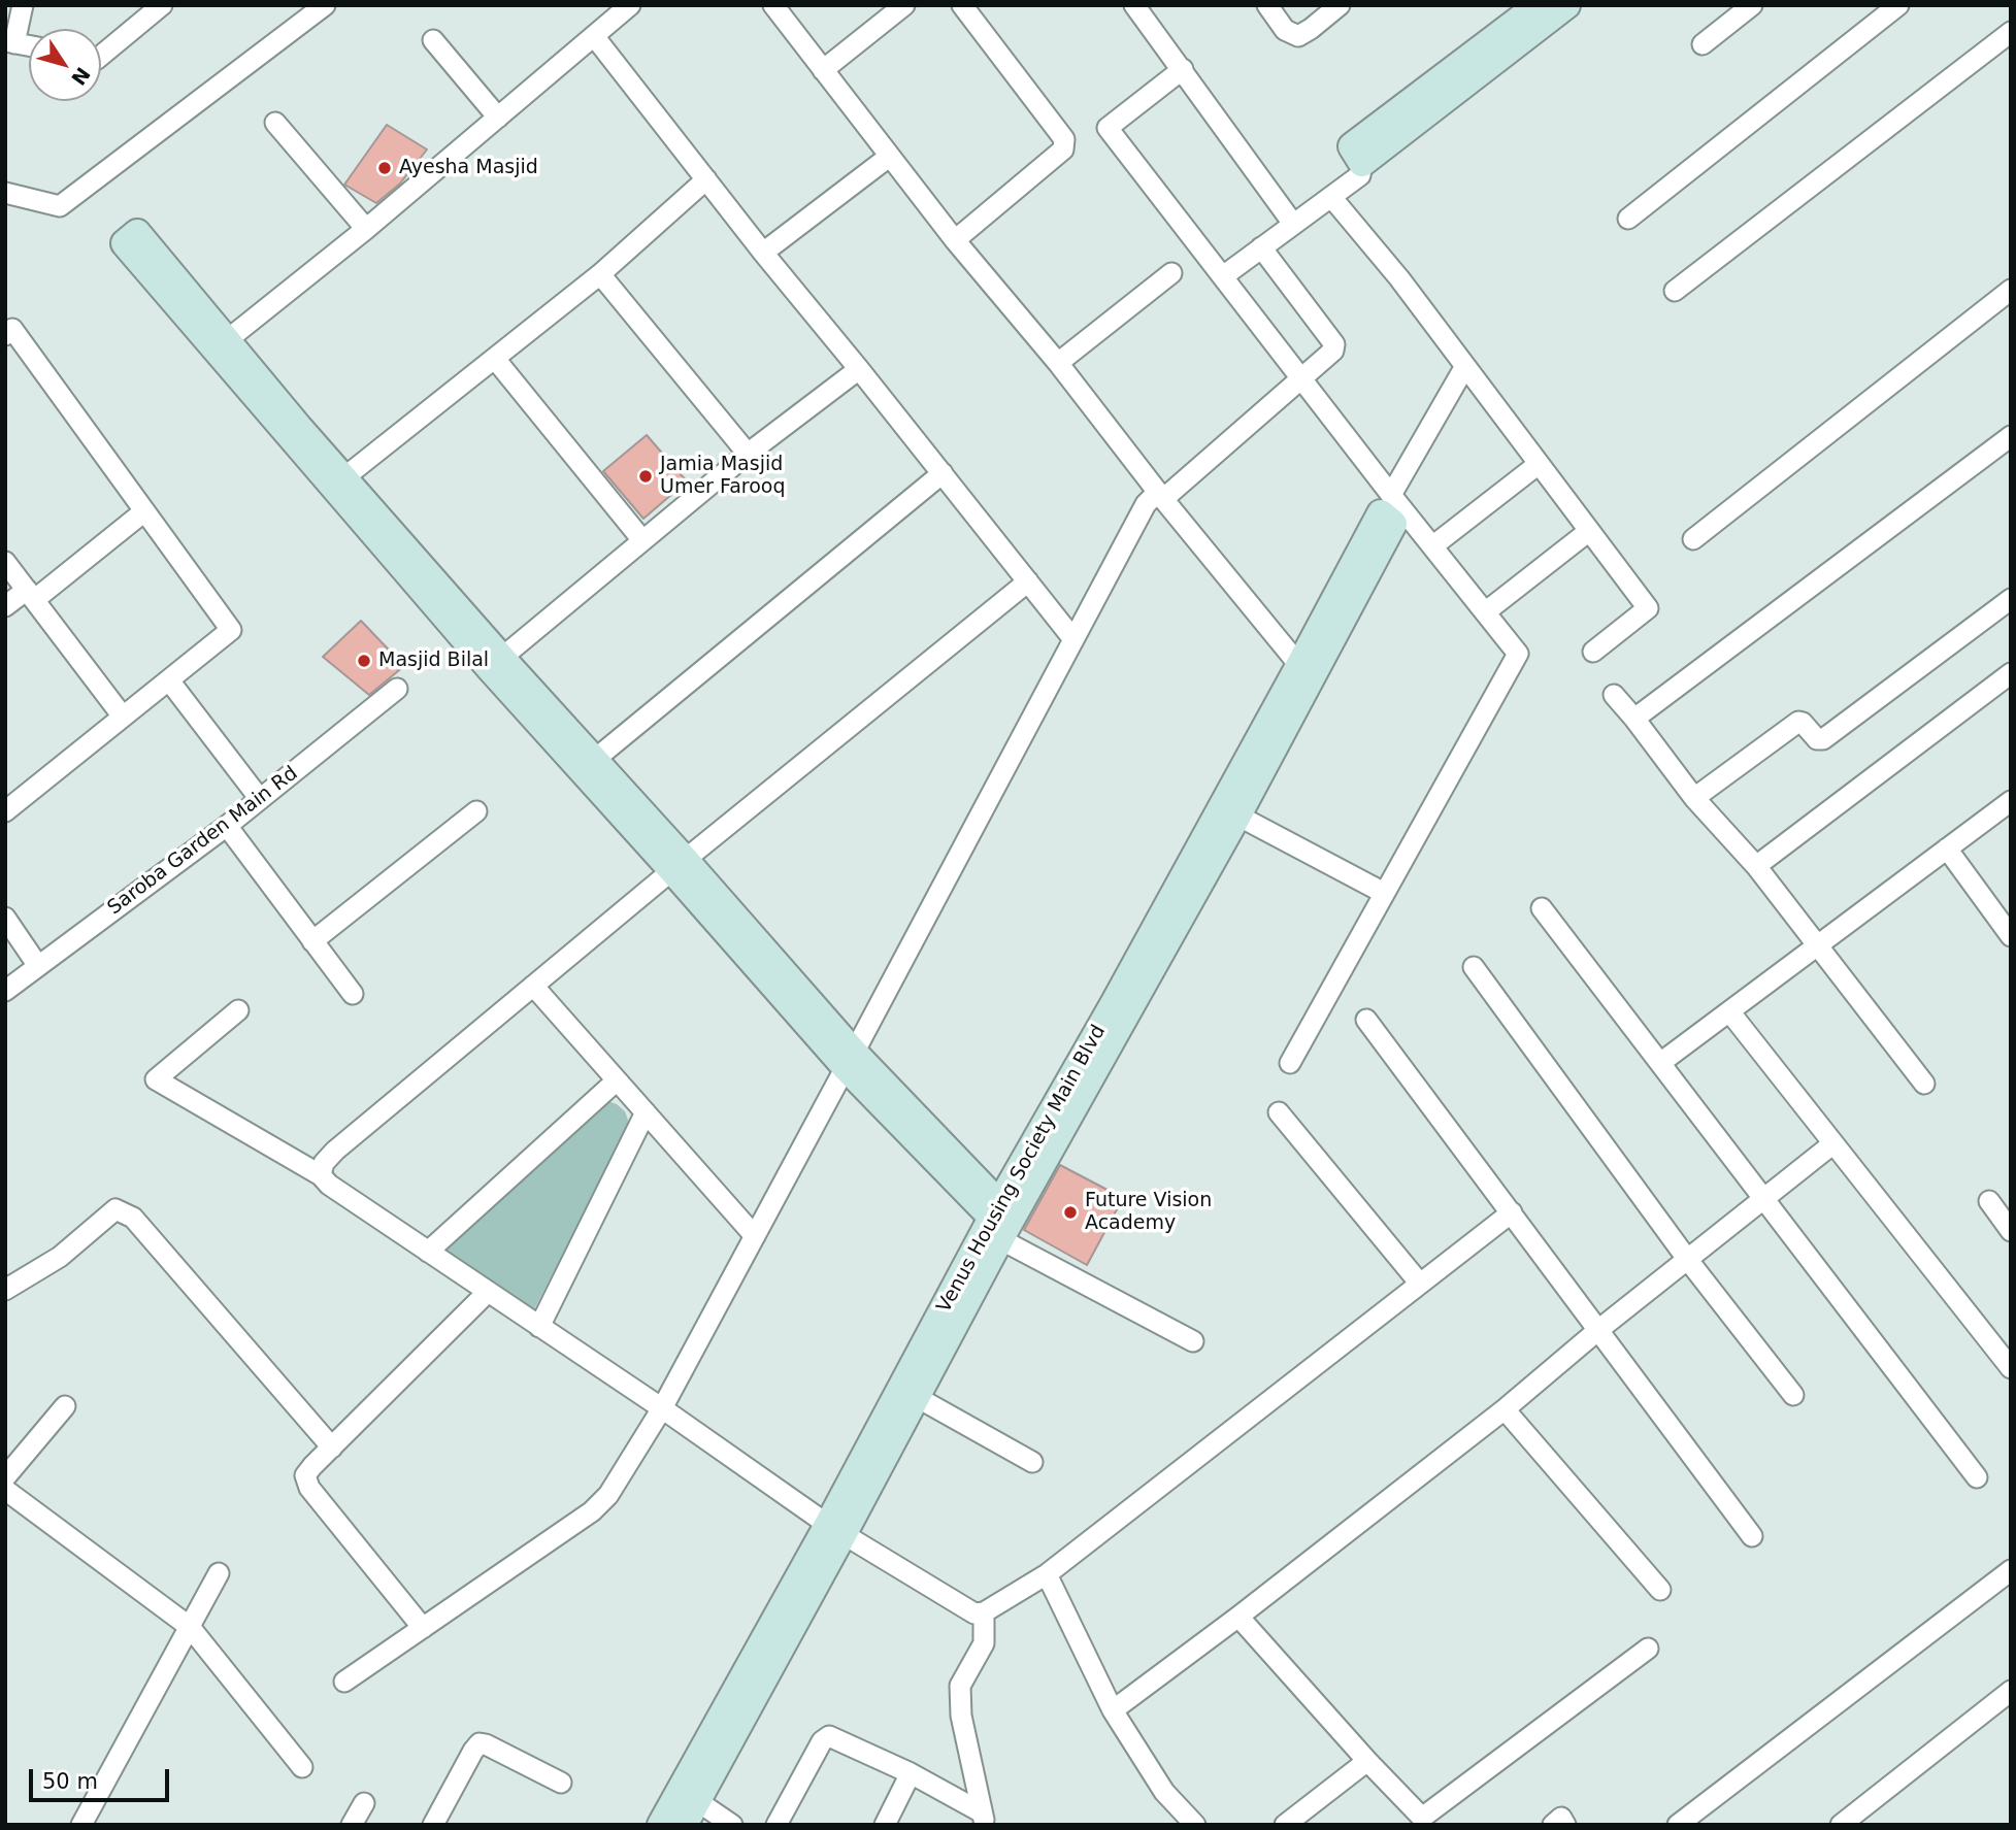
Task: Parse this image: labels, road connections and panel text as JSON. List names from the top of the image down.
{
  "streets": {
    "street": ["Saroba Garden Main Rd", "Venus Housing Society Main Blvd"]
  },
  "places": [
    "Ayesha Masjid",
    "Jamia Masjid Umer Farooq",
    "Masjid Bilal",
    "Future Vision Academy"
  ],
  "scale_bar": "50 m",
  "north": "bottom right"
}
